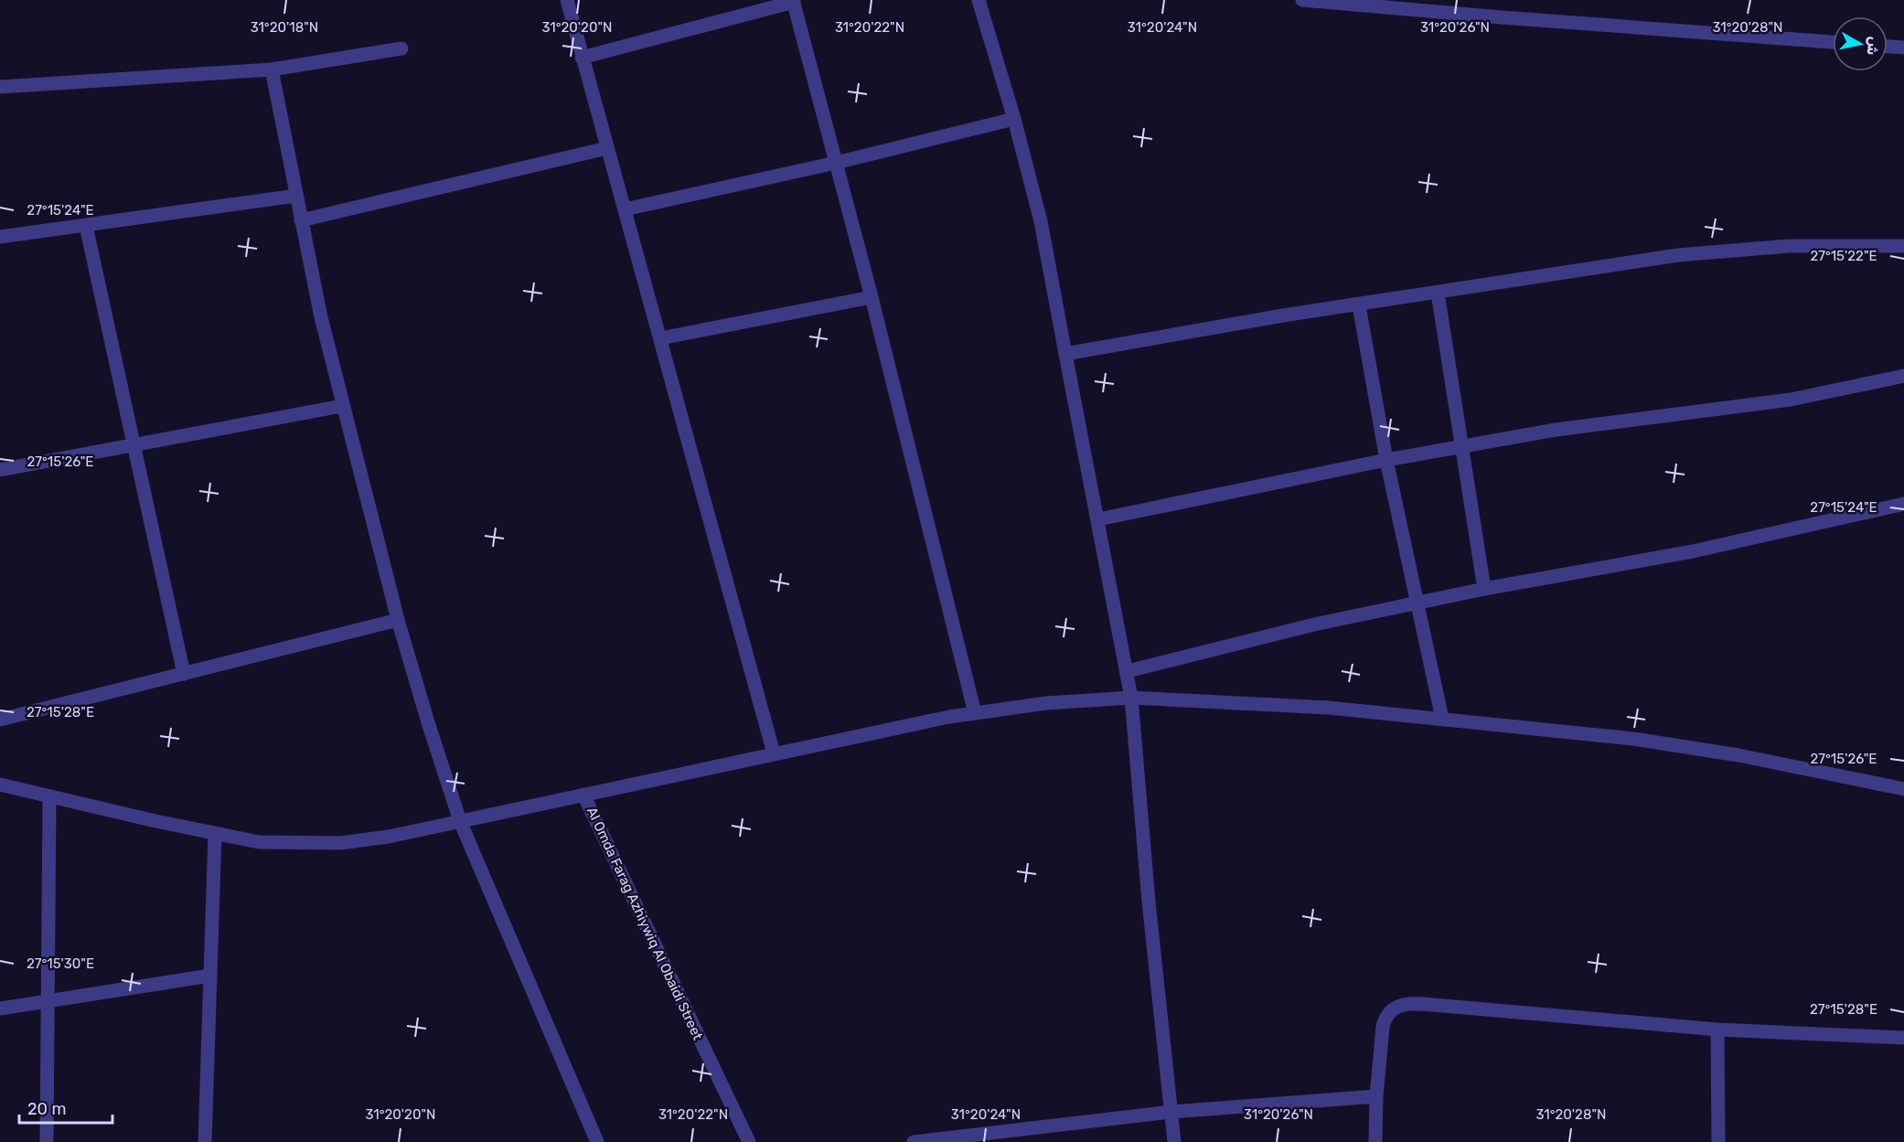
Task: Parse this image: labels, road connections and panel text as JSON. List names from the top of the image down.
{
  "streets": {
    "street": ["Al Omda Farag Azhiywiq Al Obaidi Street"]
  },
  "scale_bar": "20 m",
  "north": "right",
  "coordinates": [
    "31°20'18\"N",
    "31°20'20\"N",
    "31°20'22\"N",
    "31°20'24\"N",
    "31°20'26\"N",
    "31°20'28\"N",
    "27°15'24\"E",
    "27°15'22\"E",
    "27°15'26\"E",
    "27°15'28\"E",
    "27°15'30\"E"
  ]
}
